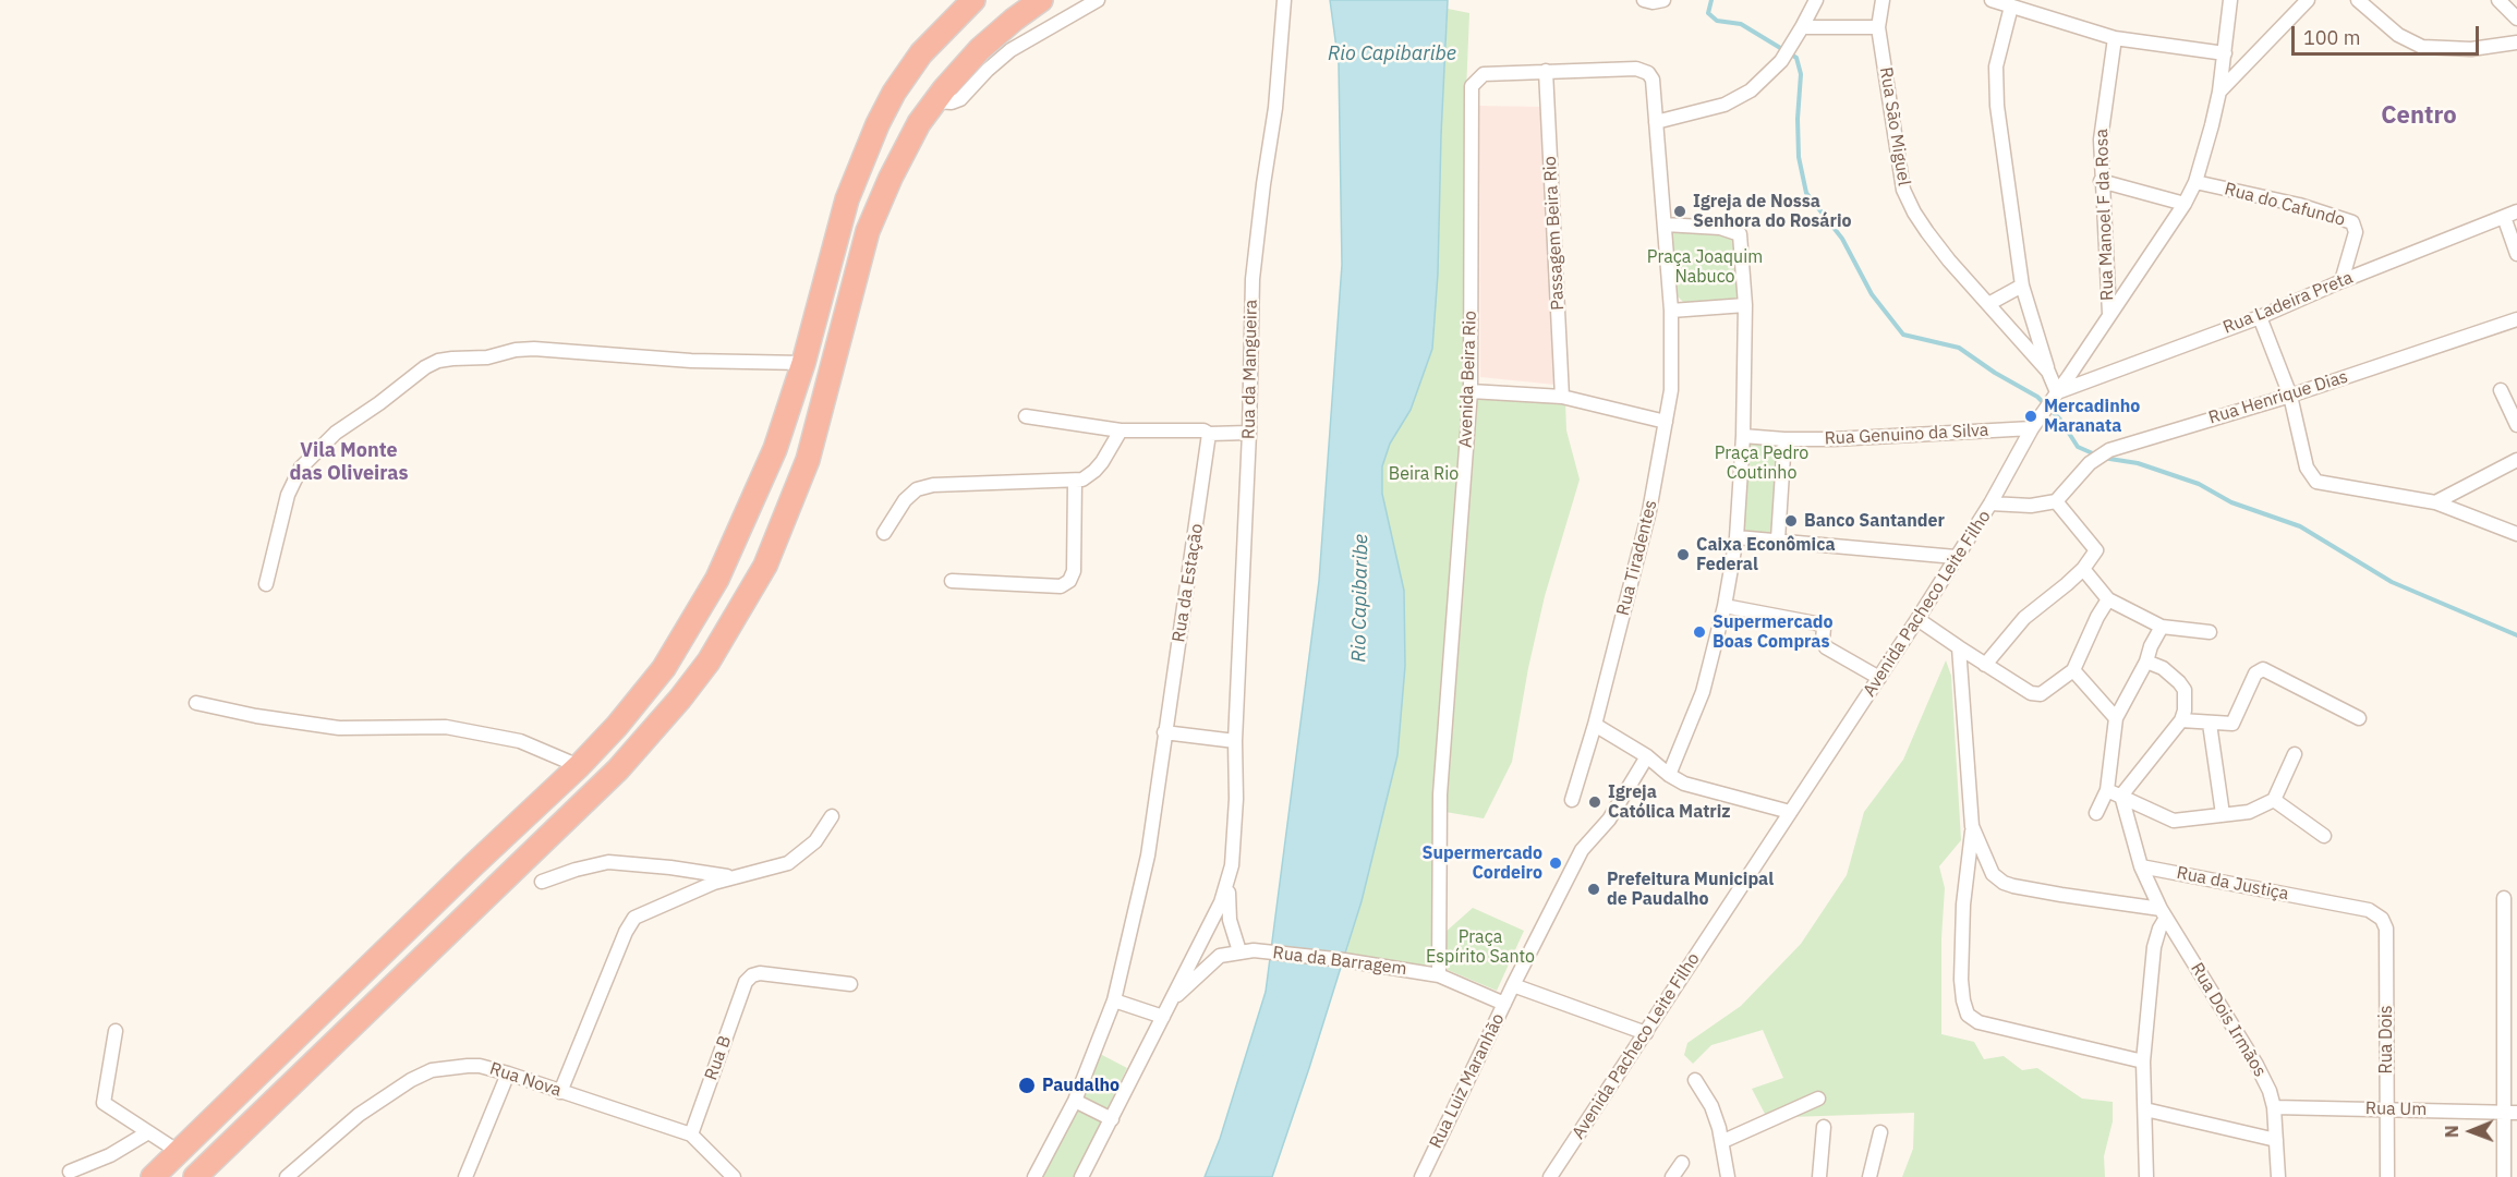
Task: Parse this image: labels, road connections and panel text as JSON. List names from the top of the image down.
{
  "streets": {
    "street": [
      "Rua São Miguel",
      "Rua do Cafundo",
      "Rua Manoel F da Rosa",
      "Passagem Beira Rio",
      "Rua Ladeira Preta",
      "Rua da Mangueira",
      "Avenida Beira Rio",
      "Rua Henrique Dias",
      "Rua Genuino da Silva",
      "Rua Tiradentes",
      "Rua da Estação",
      "Avenida Pacheco Leite Filho",
      "Rua da Justiça",
      "Rua da Barragem",
      "Rua Dois Irmãos",
      "Rua Dois",
      "Rua B",
      "Rua Nova",
      "Rua Luiz Maranhão",
      "Rua Um"
    ]
  },
  "crossings": [
    ["Rua São Miguel", "Rua Ladeira Preta"],
    ["Rua São Miguel", "Avenida Pacheco Leite Filho"],
    ["Rua do Cafundo", "Rua Ladeira Preta"],
    ["Rua do Cafundo", "Avenida Pacheco Leite Filho"],
    ["Rua Manoel F da Rosa", "Avenida Pacheco Leite Filho"],
    ["Passagem Beira Rio", "Avenida Beira Rio"],
    ["Rua Ladeira Preta", "Avenida Pacheco Leite Filho"],
    ["Avenida Beira Rio", "Rua da Barragem"],
    ["Rua Genuino da Silva", "Avenida Pacheco Leite Filho"],
    ["Rua da Justiça", "Rua Dois Irmãos"],
    ["Rua da Justiça", "Rua Dois"],
    ["Rua da Barragem", "Rua Luiz Maranhão"],
    ["Rua Dois Irmãos", "Rua Um"],
    ["Rua Dois", "Rua Um"],
    ["Rua B", "Rua Nova"]
  ],
  "districts": ["Centro", "Vila Monte das Oliveiras"],
  "water": ["Rio Capibaribe"],
  "parks": [
    "Praça Joaquim Nabuco",
    "Praça Pedro Coutinho",
    "Beira Rio",
    "Praça Espírito Santo"
  ],
  "places": [
    "Igreja de Nossa Senhora do Rosário",
    "Mercadinho Maranata",
    "Banco Santander",
    "Caixa Econômica Federal",
    "Supermercado Boas Compras",
    "Igreja Católica Matriz",
    "Supermercado Cordeiro",
    "Prefeitura Municipal de Paudalho",
    "Paudalho"
  ],
  "scale_bar": "100 m",
  "north": "left"
}
